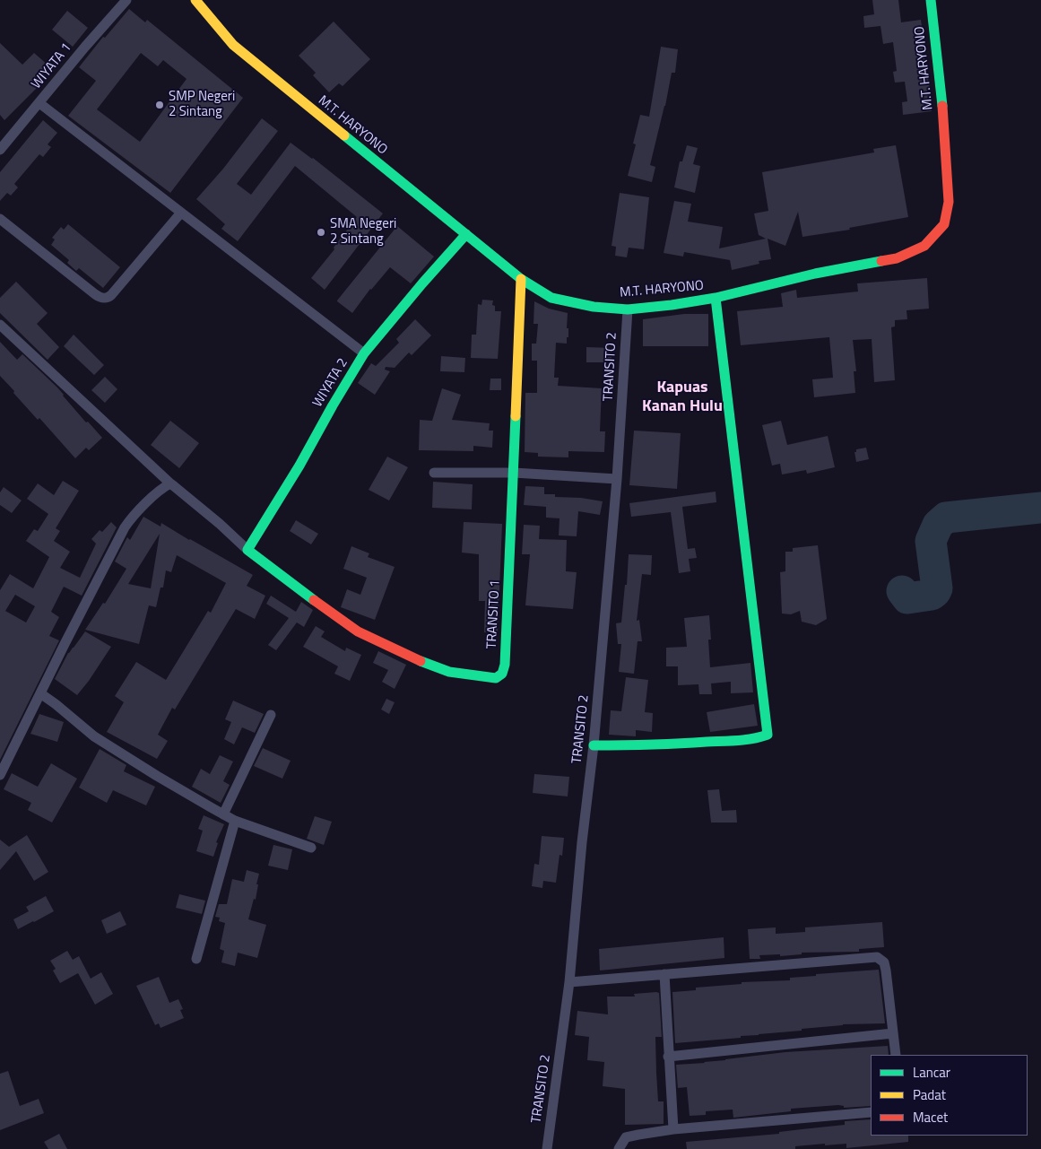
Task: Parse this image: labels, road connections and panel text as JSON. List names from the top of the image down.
{
  "streets": {
    "main road": ["M.T. HARYONO", "WIYATA 2", "TRANSITO 1"],
    "street": ["WIYATA 1", "TRANSITO 2"]
  },
  "crossings": [
    ["M.T. HARYONO", "TRANSITO 2"],
    ["M.T. HARYONO", "WIYATA 2"],
    ["M.T. HARYONO", "TRANSITO 1"],
    ["WIYATA 2", "TRANSITO 1"]
  ],
  "districts": ["Kapuas Kanan Hulu"],
  "places": ["SMP Negeri 2 Sintang", "SMA Negeri 2 Sintang"],
  "legend": ["Lancar", "Padat", "Macet"]
}
